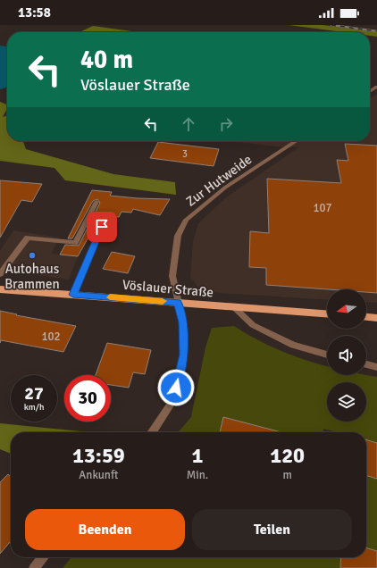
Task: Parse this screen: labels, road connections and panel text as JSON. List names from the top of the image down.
{
  "streets": {
    "main road": ["Vöslauer Straße"],
    "street": ["Zur Hutweide"]
  },
  "crossings": [
    ["Zur Hutweide", "Vöslauer Straße"]
  ],
  "places": ["Autohaus Brammen"],
  "house_numbers": ["3", "107", "102"],
  "north": "left",
  "page": {
    "status": "13:58",
    "turn": ["40 m", "Vöslauer Straße"],
    "speed": "27 km/h",
    "limit": "30",
    "eta": [
      "13:59",
      "Ankunft",
      "1",
      "Min.",
      "120",
      "m"
    ],
    "buttons": ["Beenden", "Teilen"]
  }
}
